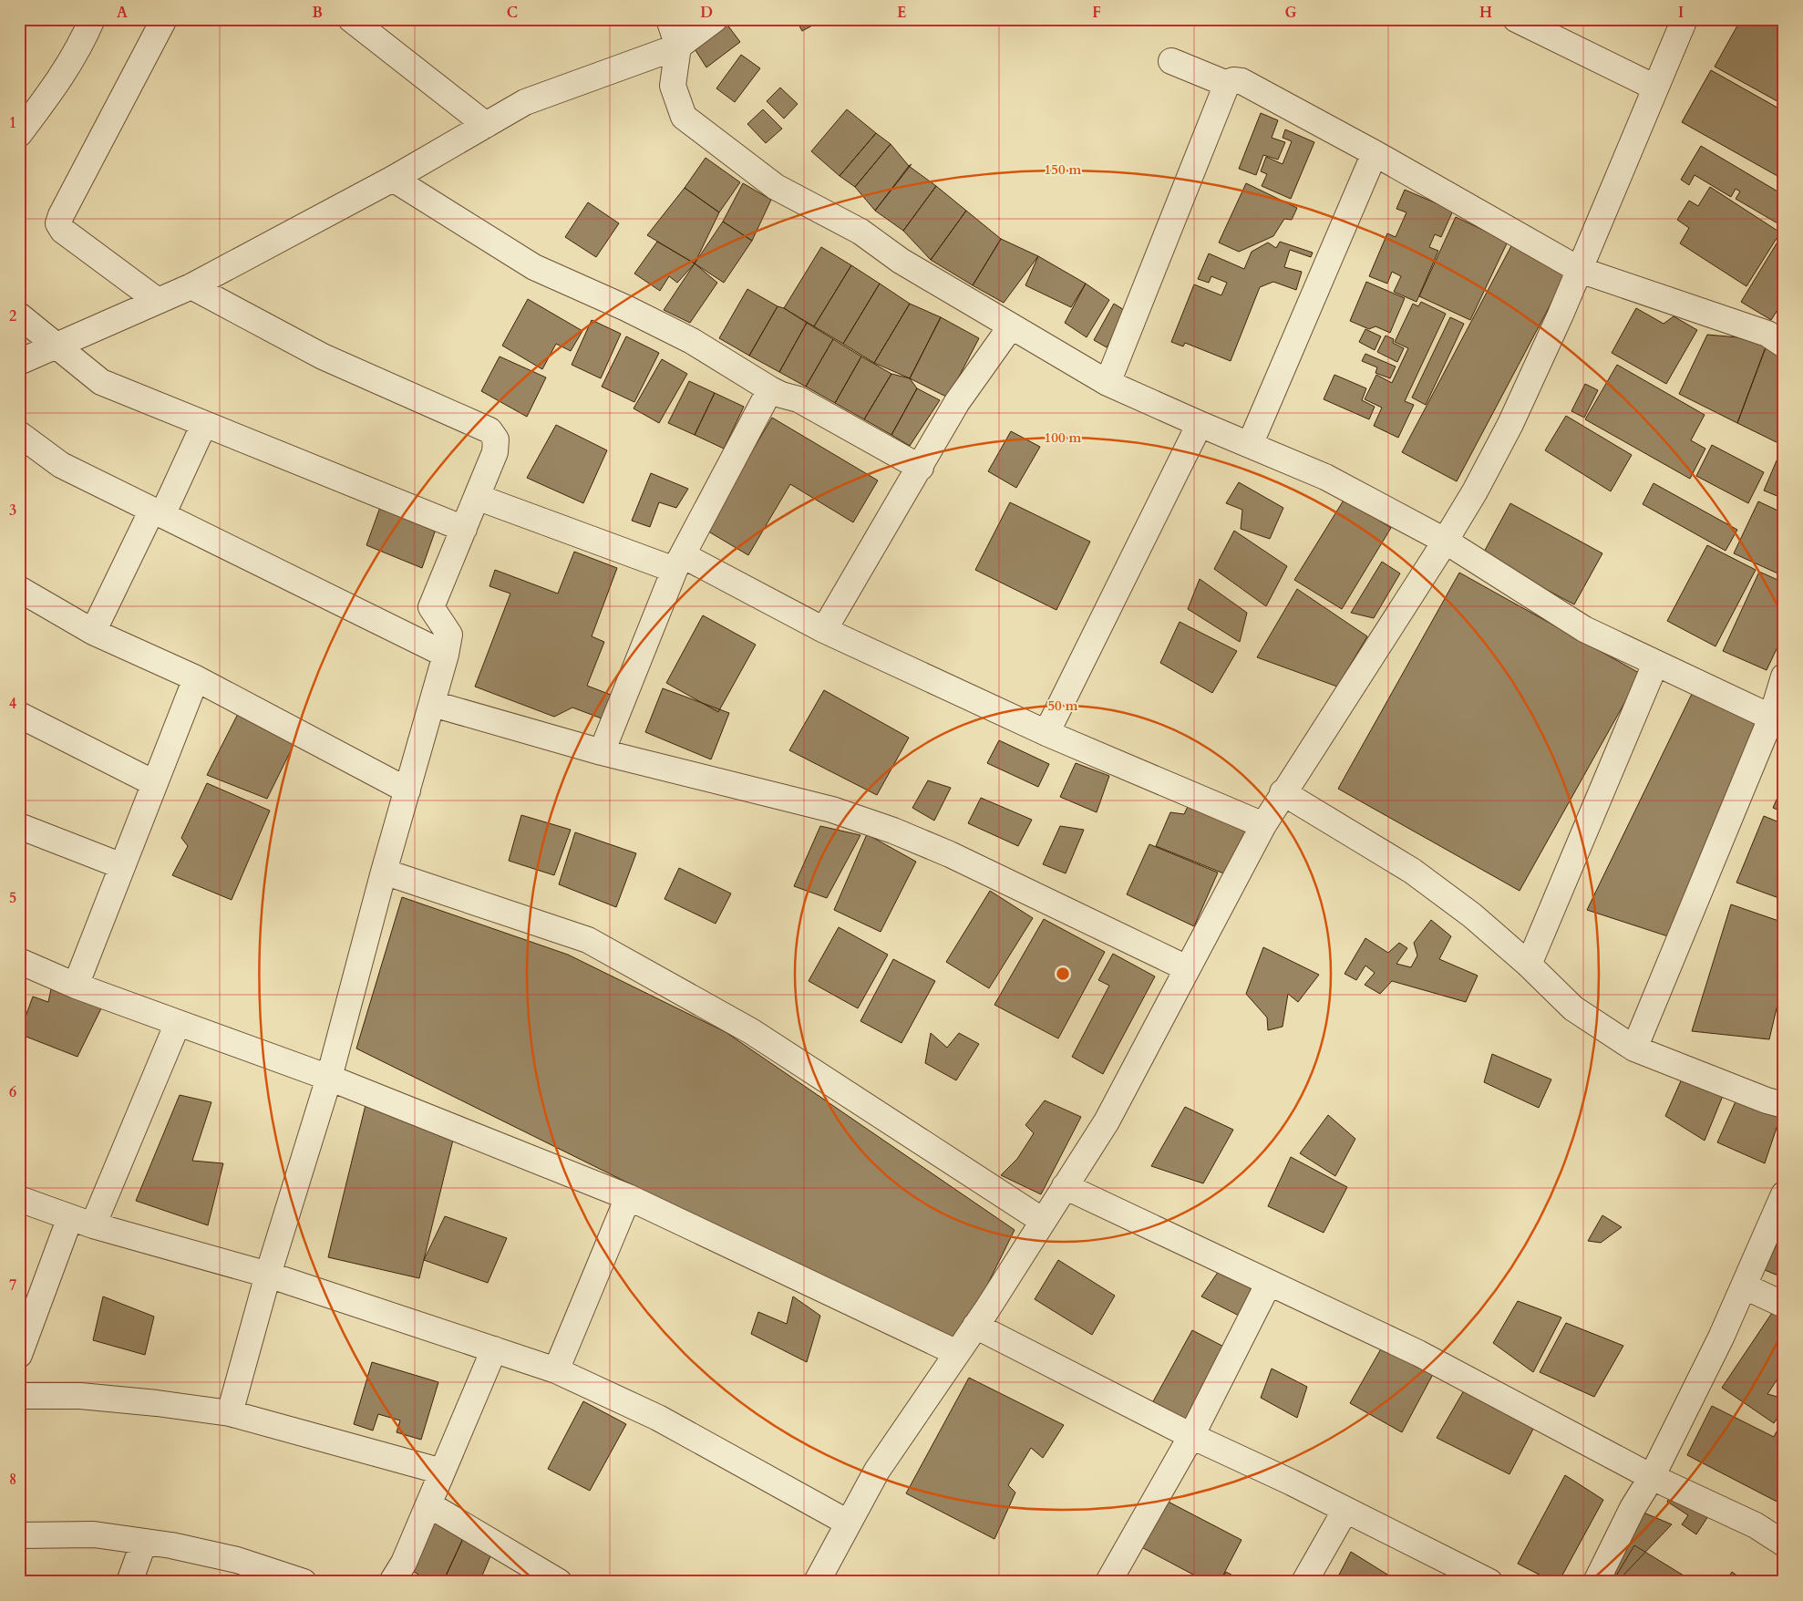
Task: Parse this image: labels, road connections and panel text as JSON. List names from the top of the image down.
{
  "grid": {
    "columns": [
      "A",
      "B",
      "C",
      "D",
      "E",
      "F",
      "G",
      "H",
      "I"
    ],
    "rows": [
      "1",
      "2",
      "3",
      "4",
      "5",
      "6",
      "7",
      "8"
    ]
  },
  "rings": ["150 m", "100 m", "50 m"]
}
